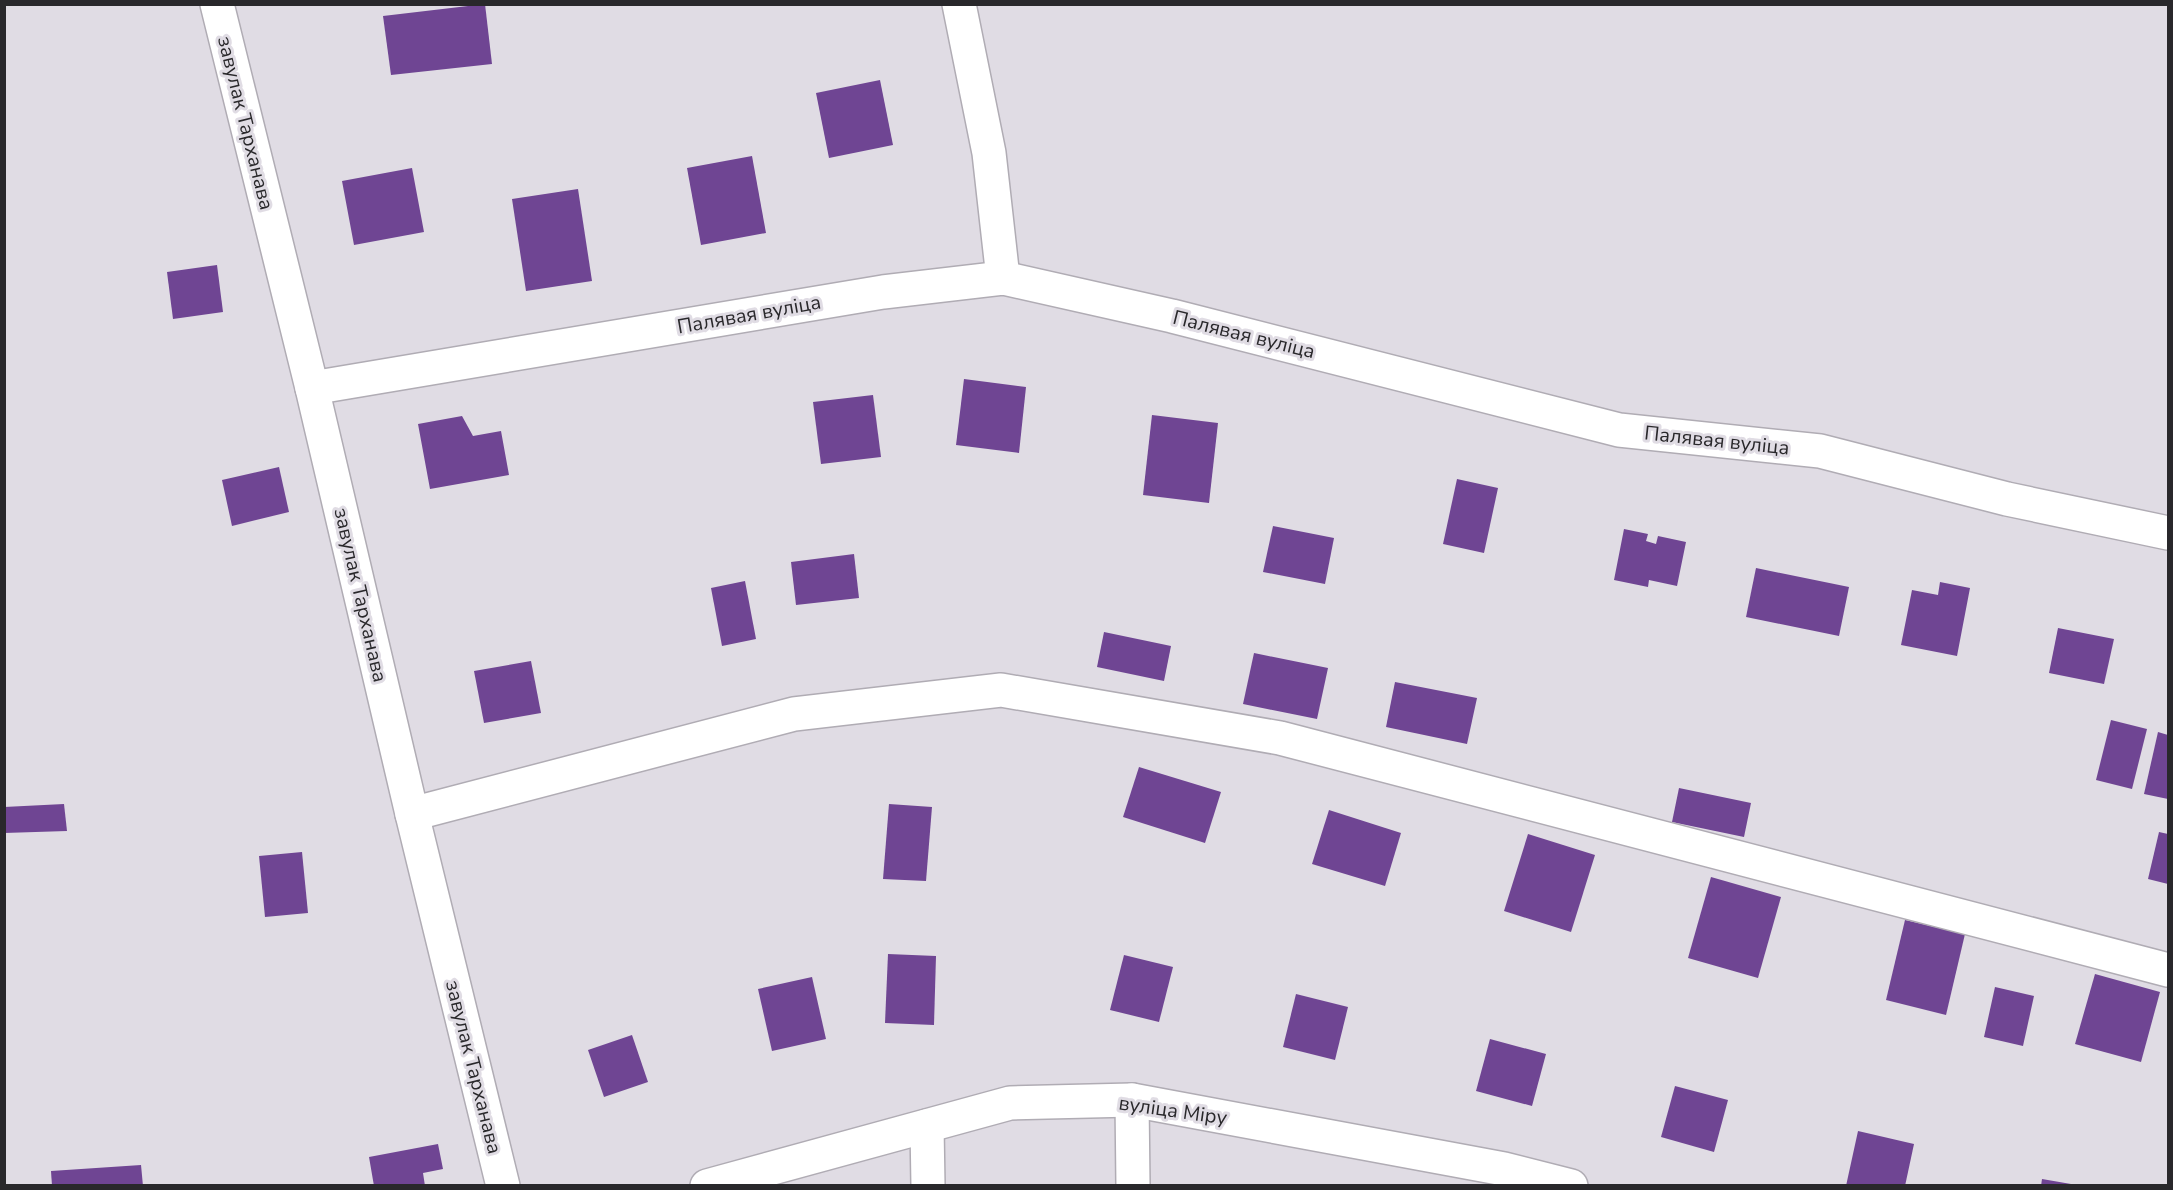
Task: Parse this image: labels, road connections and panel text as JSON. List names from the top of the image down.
{
  "streets": {
    "street": ["завулак Тарханава", "Палявая вуліца", "вуліца Міру"]
  },
  "crossings": [
    ["завулак Тарханава", "Палявая вуліца"]
  ]
}
